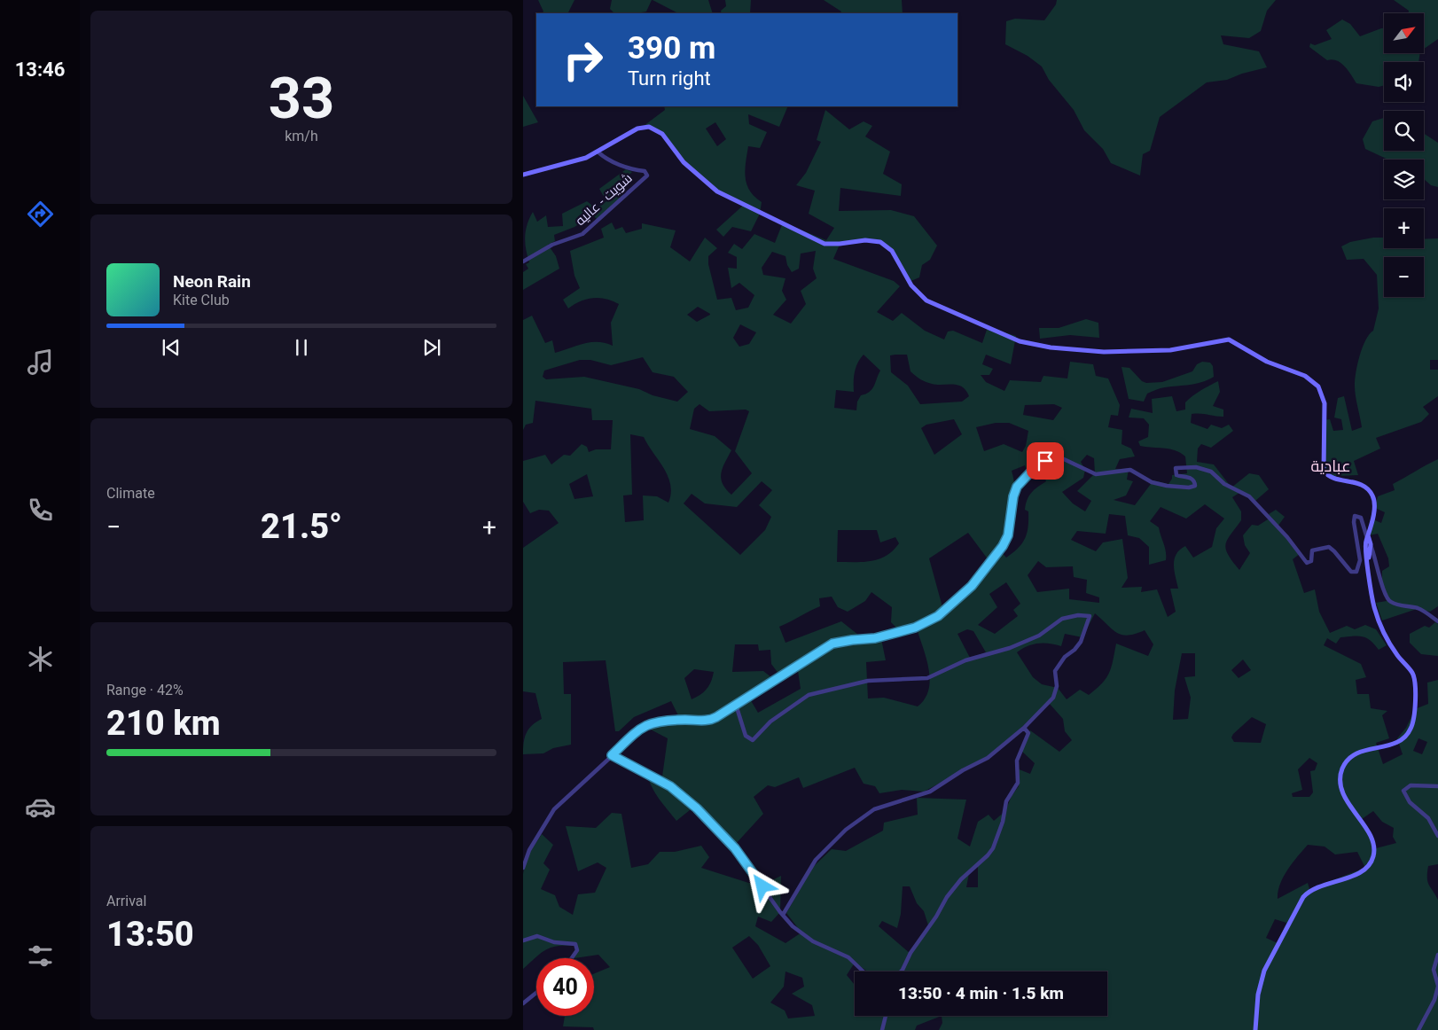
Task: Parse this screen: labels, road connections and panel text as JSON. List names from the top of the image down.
{
  "streets": {
    "street": ["شويت - عاليه"]
  },
  "districts": ["عبادية"],
  "north": "top right",
  "page": {
    "tabs": "13:46",
    "tile": [
      ["33", "km/h"],
      "Climate",
      ["Range · 42%", "210 km"],
      ["Arrival", "13:50"]
    ],
    "map_buttons": ["+", "−"],
    "turn": ["390 m", "Turn right"],
    "song": ["Neon Rain", "Kite Club"],
    "heat": ["−", "21.5°", "+"],
    "limit": "40",
    "trip": "13:50 · 4 min · 1.5 km"
  }
}
